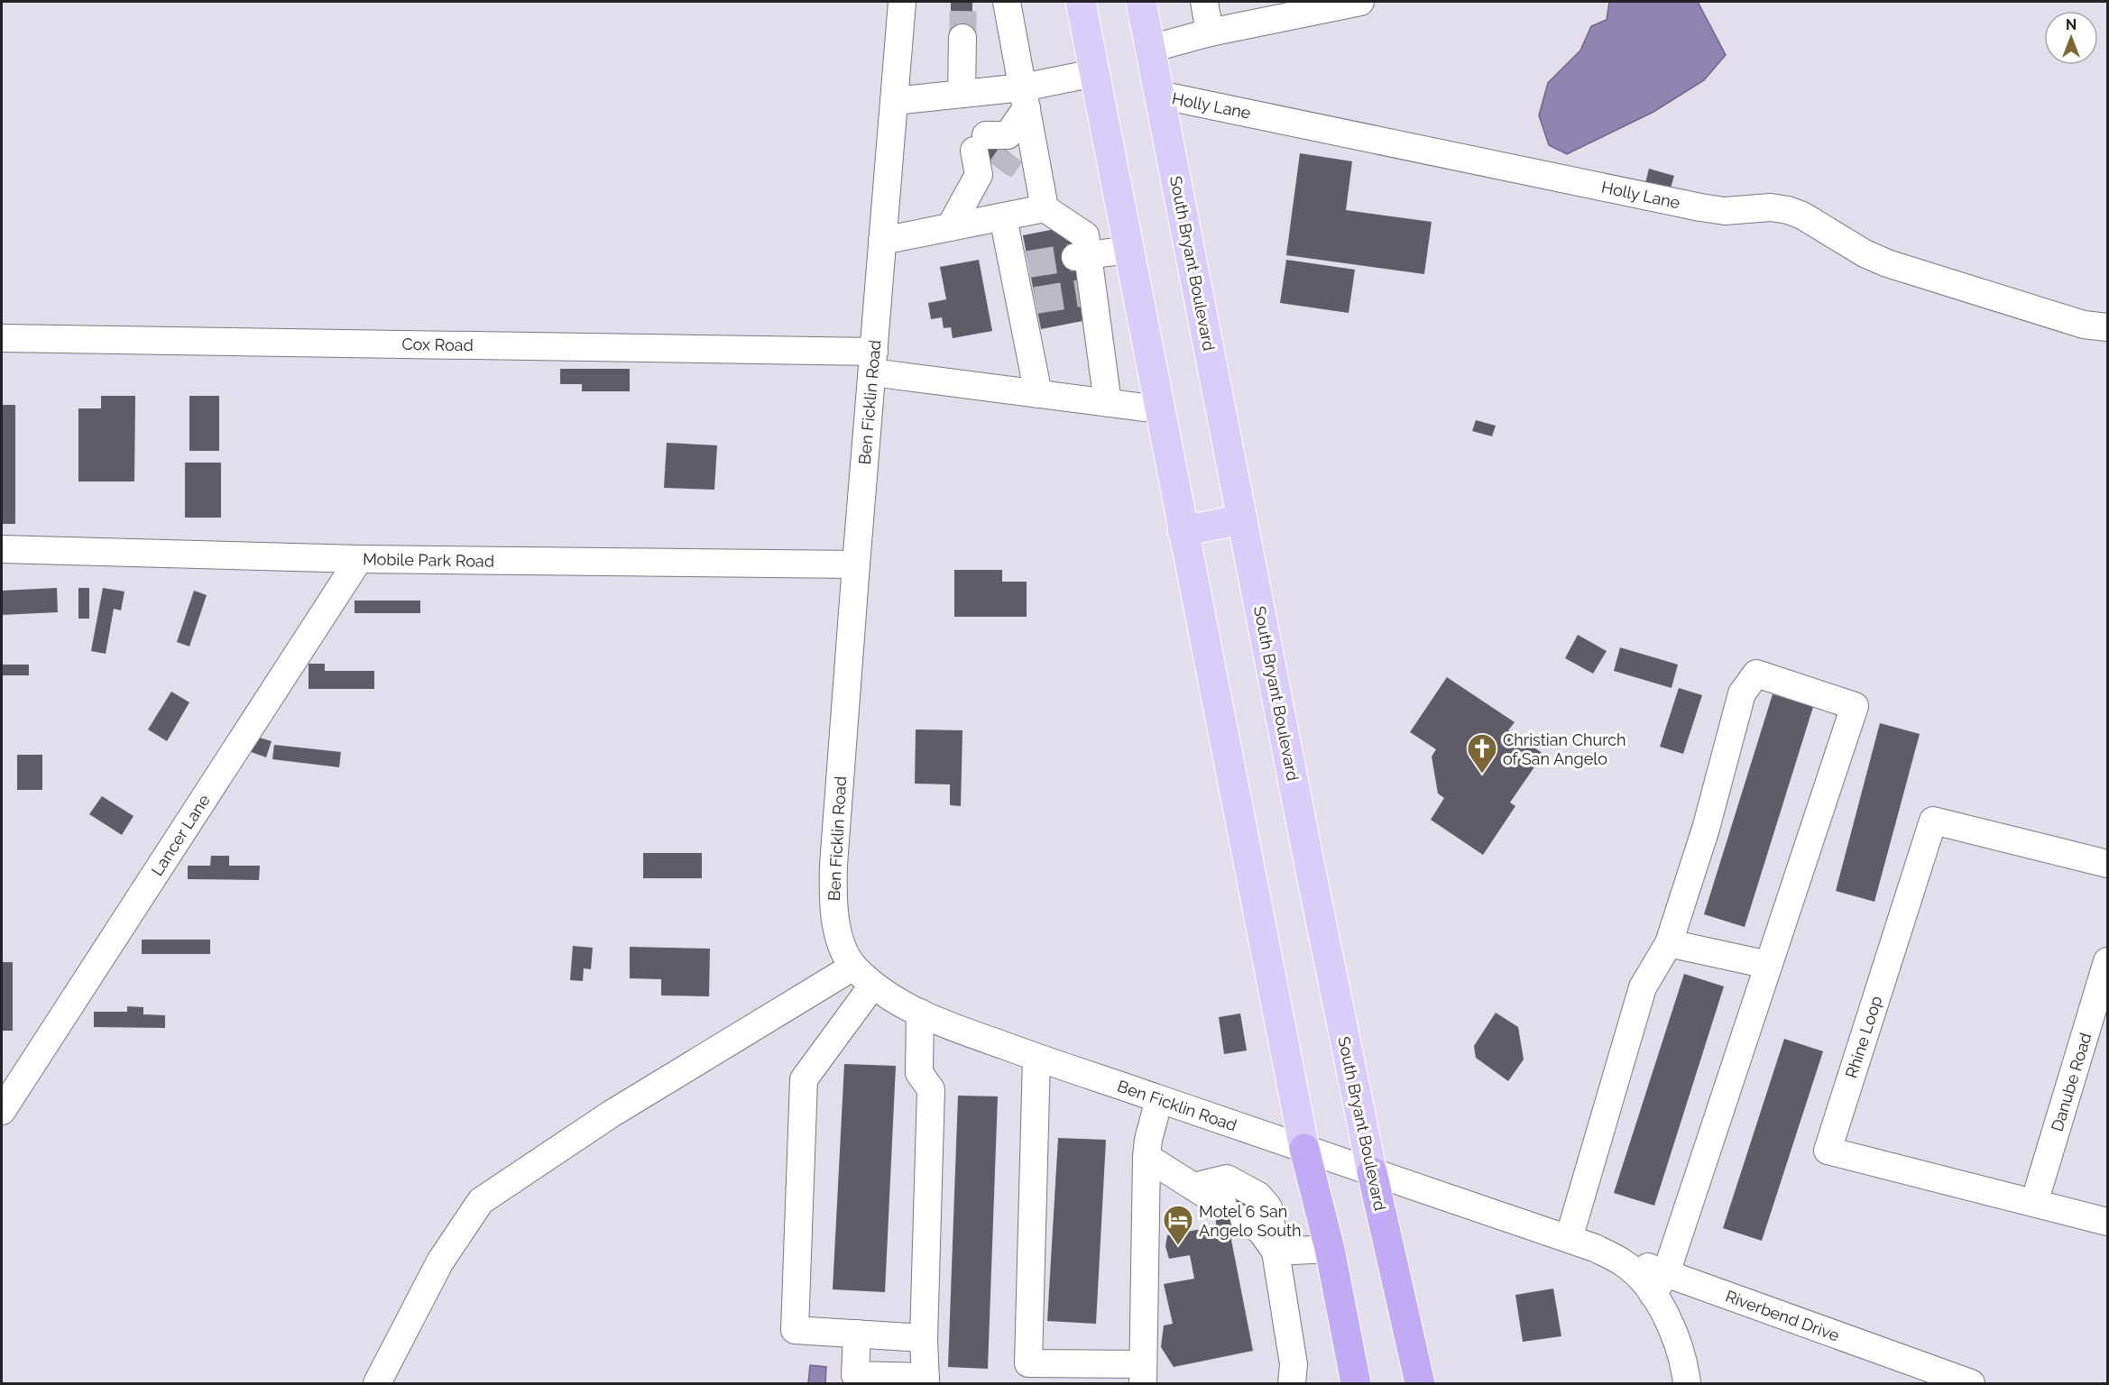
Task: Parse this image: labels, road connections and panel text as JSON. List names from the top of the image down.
{
  "streets": {
    "highway": ["South Bryant Boulevard"],
    "street": [
      "Holly Lane",
      "Cox Road",
      "Ben Ficklin Road",
      "Mobile Park Road",
      "Lancer Lane",
      "Rhine Loop",
      "Danube Road",
      "Riverbend Drive"
    ]
  },
  "crossings": [
    ["Holly Lane", "South Bryant Boulevard"],
    ["South Bryant Boulevard", "Ben Ficklin Road"],
    ["Cox Road", "Ben Ficklin Road"],
    ["Ben Ficklin Road", "Mobile Park Road"],
    ["Ben Ficklin Road", "Riverbend Drive"],
    ["Mobile Park Road", "Lancer Lane"],
    ["Rhine Loop", "Danube Road"]
  ],
  "places": {
    "church": ["Christian Church of San Angelo"],
    "hotel": ["Motel 6 San Angelo South"]
  },
  "north": "top"
}
